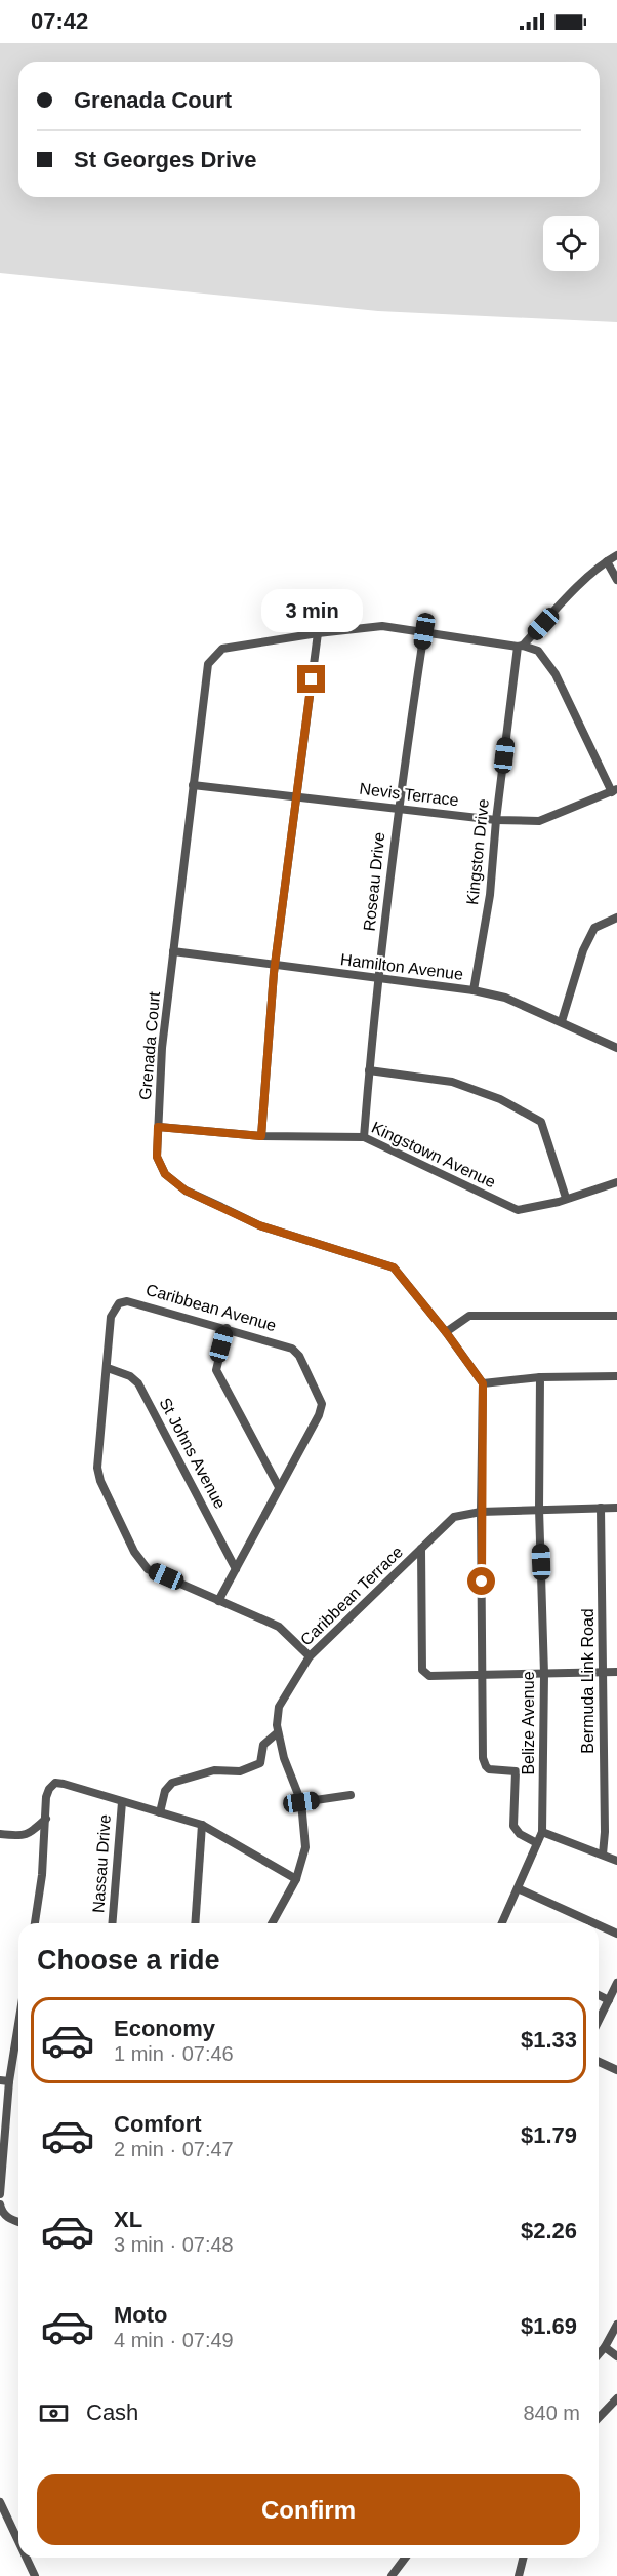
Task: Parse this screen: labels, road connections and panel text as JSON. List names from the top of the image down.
{
  "streets": {
    "street": [
      "Nevis Terrace",
      "Kingston Drive",
      "Roseau Drive",
      "Hamilton Avenue",
      "Grenada Court",
      "Kingstown Avenue",
      "Caribbean Avenue",
      "St Johns Avenue",
      "Caribbean Terrace",
      "Bermuda Link Road",
      "Belize Avenue",
      "Nassau Drive"
    ]
  },
  "crossings": [
    ["Nevis Terrace", "Kingston Drive"],
    ["Nevis Terrace", "Roseau Drive"],
    ["Nevis Terrace", "Grenada Court"],
    ["Kingston Drive", "Hamilton Avenue"],
    ["Kingston Drive", "Grenada Court"],
    ["Roseau Drive", "Hamilton Avenue"],
    ["Roseau Drive", "Grenada Court"],
    ["Roseau Drive", "Kingstown Avenue"],
    ["Hamilton Avenue", "Grenada Court"],
    ["Grenada Court", "Kingstown Avenue"],
    ["Caribbean Avenue", "St Johns Avenue"],
    ["Caribbean Avenue", "Caribbean Terrace"],
    ["Caribbean Terrace", "Bermuda Link Road"],
    ["Caribbean Terrace", "Belize Avenue"]
  ],
  "page": {
    "status": "07:42",
    "banner": ["Grenada Court", "St Georges Drive"],
    "bubble": "3 min",
    "heading": "Choose a ride",
    "list": [
      {
        "name": "Economy",
        "note": "1 min · 07:46",
        "value": "$1.33"
      },
      {
        "name": "Comfort",
        "note": "2 min · 07:47",
        "value": "$1.79"
      },
      {
        "name": "XL",
        "note": "3 min · 07:48",
        "value": "$2.26"
      },
      {
        "name": "Moto",
        "note": "4 min · 07:49",
        "value": "$1.69"
      }
    ],
    "pay": ["Cash", "840 m"],
    "buttons": "Confirm"
  }
}
